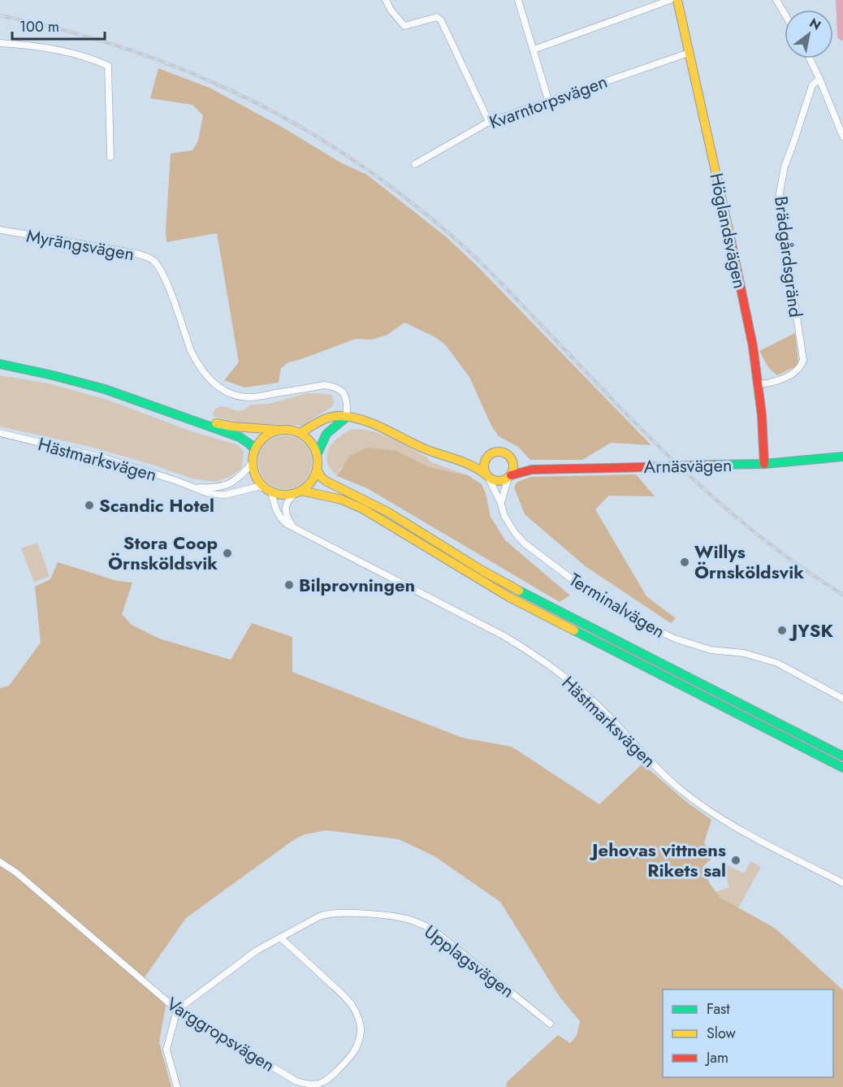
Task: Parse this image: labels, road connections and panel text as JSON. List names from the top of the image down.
{
  "streets": {
    "main road": ["Höglandsvägen", "Arnäsvägen"],
    "street": [
      "Kvarntorpsvägen",
      "Myrängsvägen",
      "Brädgårdsgränd",
      "Hästmarksvägen",
      "Terminalvägen",
      "Upplagsvägen",
      "Varggropsvägen"
    ]
  },
  "crossings": [
    ["Kvarntorpsvägen", "Höglandsvägen"],
    ["Höglandsvägen", "Brädgårdsgränd"],
    ["Höglandsvägen", "Arnäsvägen"],
    ["Arnäsvägen", "Terminalvägen"],
    ["Upplagsvägen", "Varggropsvägen"]
  ],
  "places": [
    "Scandic Hotel",
    "Stora Coop Örnsköldsvik",
    "Willys Örnsköldsvik",
    "Bilprovningen",
    "JYSK",
    "Jehovas vittnens Rikets sal"
  ],
  "legend": ["Fast", "Slow", "Jam"],
  "scale_bar": "100 m",
  "north": "top right"
}
